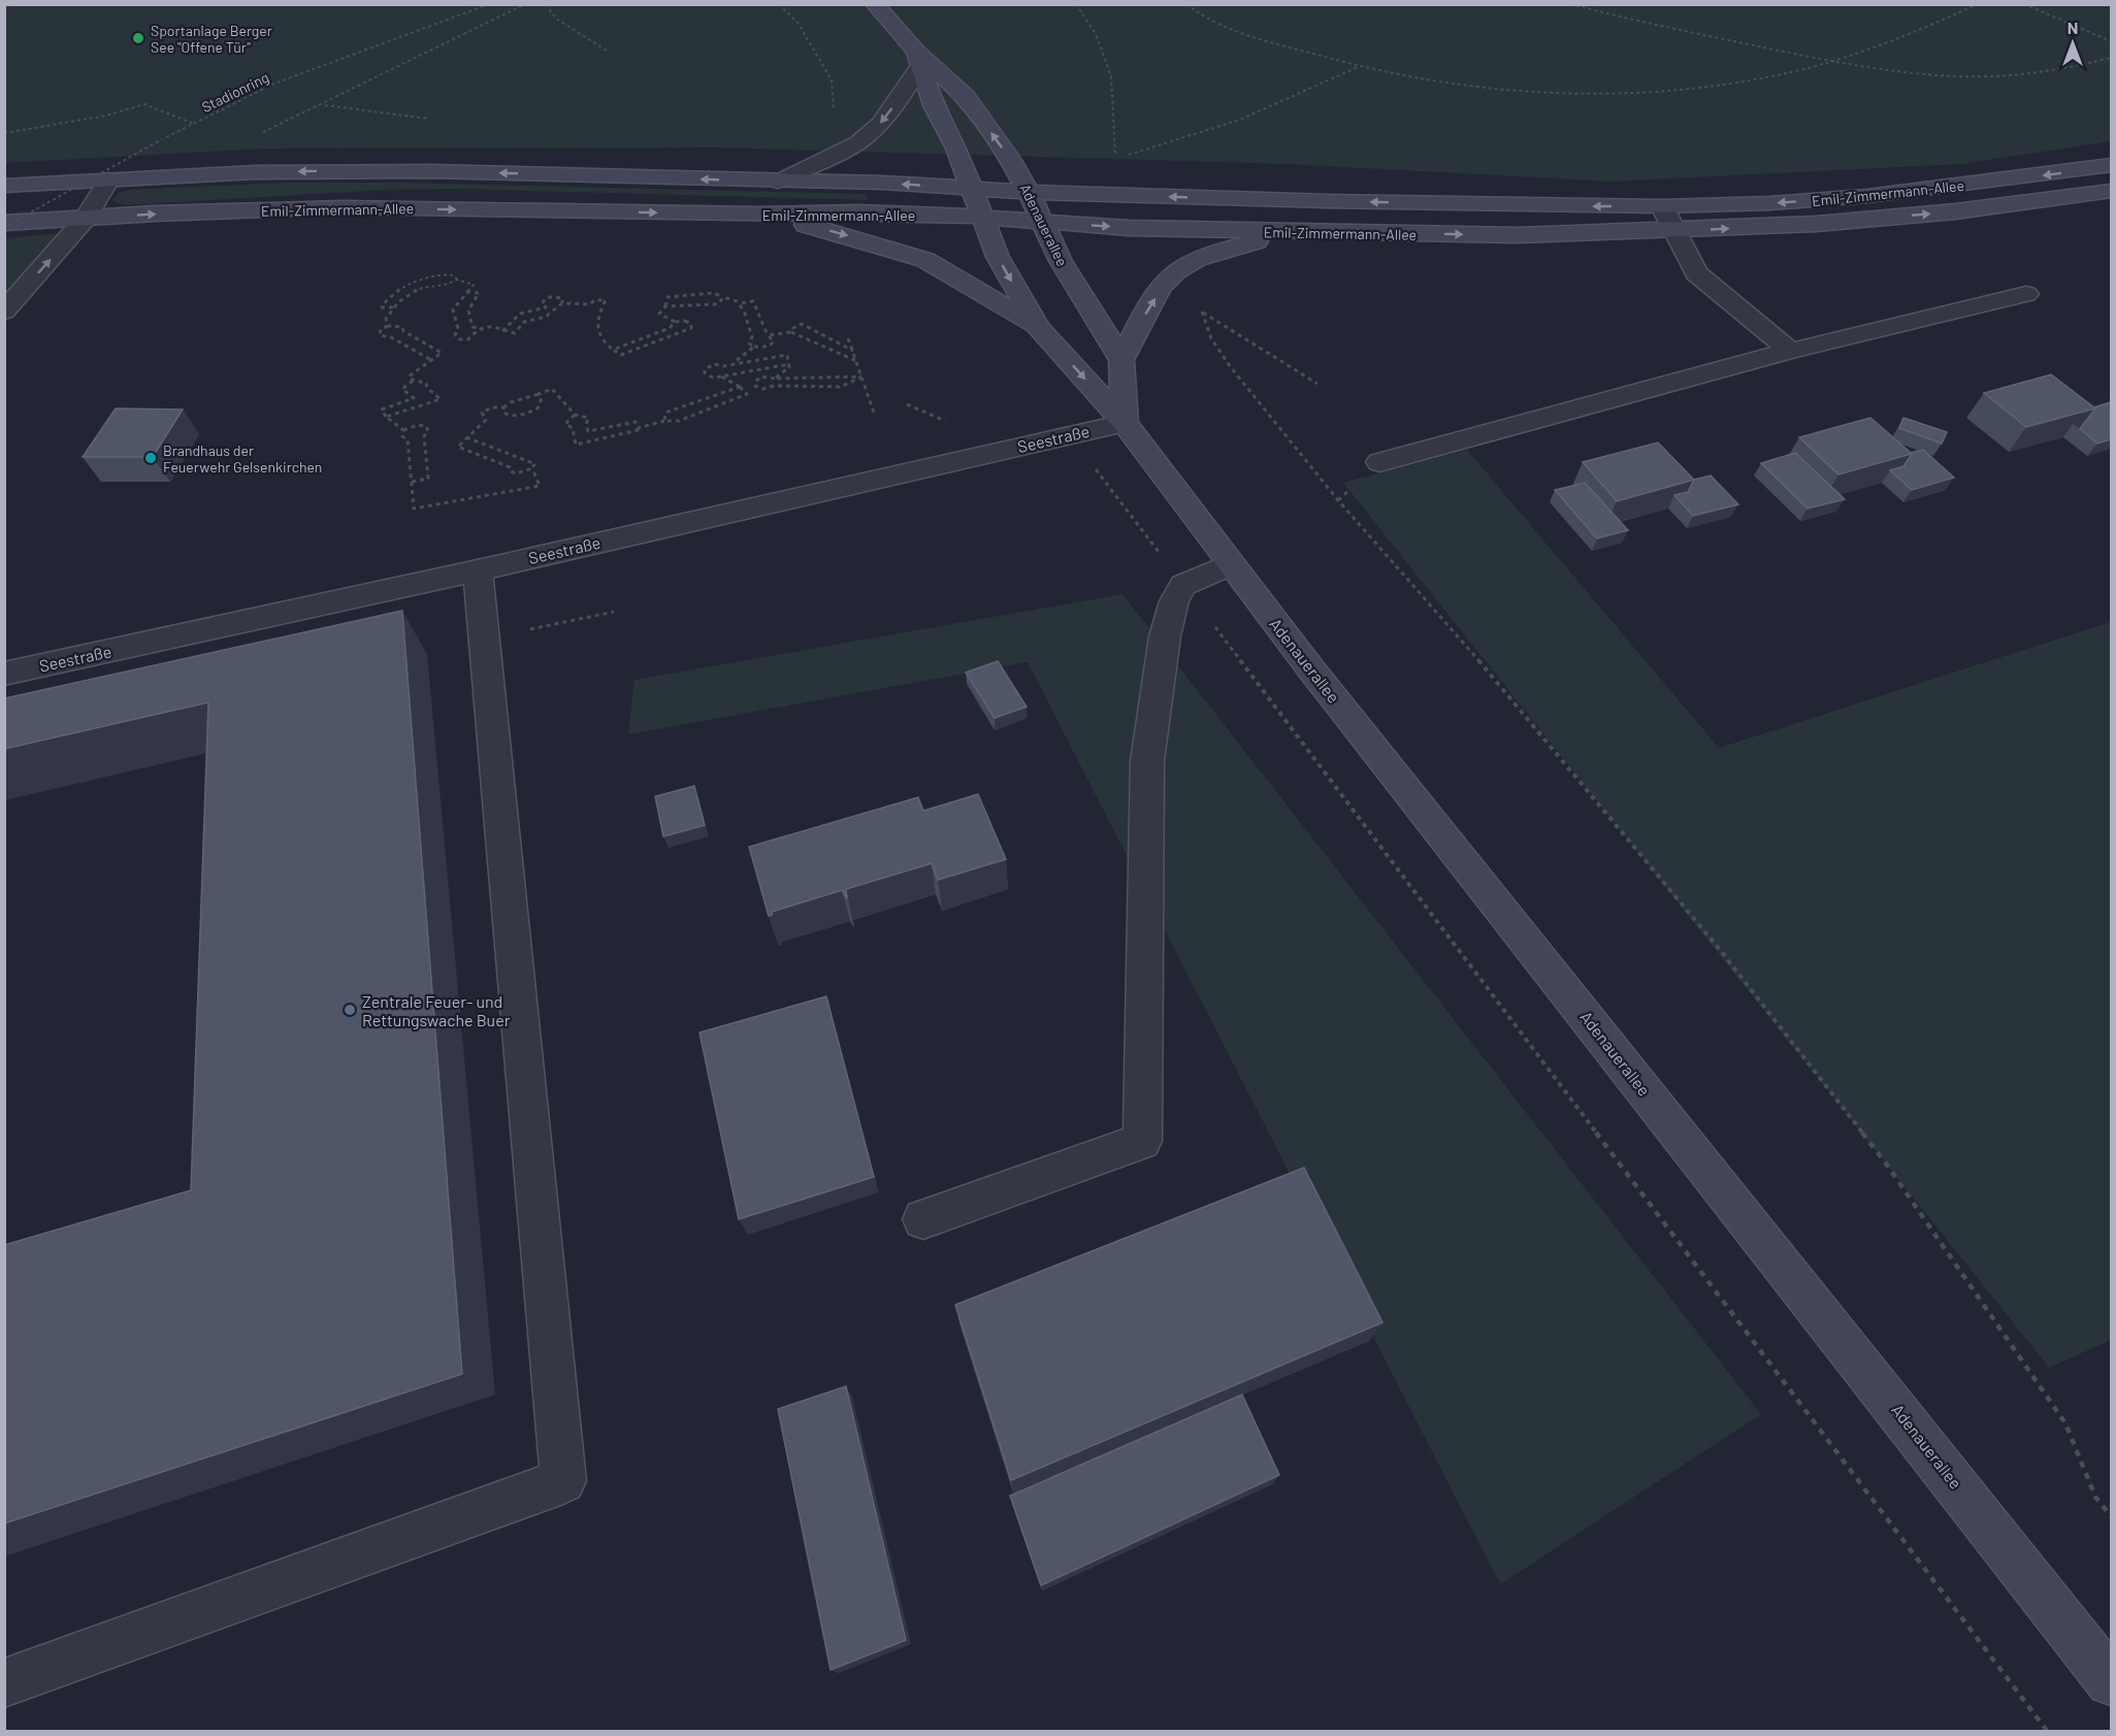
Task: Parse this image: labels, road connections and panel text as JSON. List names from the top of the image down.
{
  "streets": {
    "main road": ["Emil-Zimmermann-Allee", "Adenauerallee"],
    "street": ["Seestraße"],
    "path": ["Stadionring"]
  },
  "crossings": [
    ["Stadionring", "Emil-Zimmermann-Allee"],
    ["Emil-Zimmermann-Allee", "Adenauerallee"],
    ["Adenauerallee", "Seestraße"]
  ],
  "places": ["Sportanlage Berger See \"Offene Tür\"", "Brandhaus der Feuerwehr Gelsenkirchen", "Zentrale Feuer- und Rettungswache Buer"],
  "north": "top"
}
